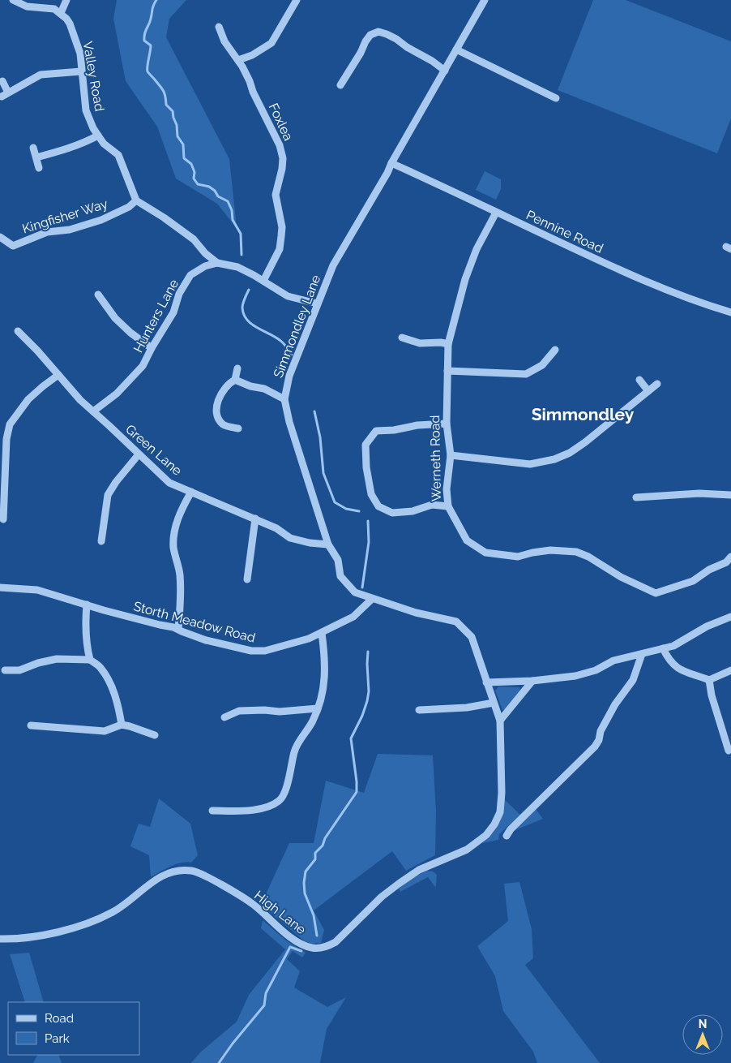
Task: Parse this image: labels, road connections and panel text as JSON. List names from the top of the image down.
{
  "streets": {
    "street": [
      "Valley Road",
      "Foxlea",
      "Kingfisher Way",
      "Pennine Road",
      "Hunters Lane",
      "Simmondley Lane",
      "Green Lane",
      "Werneth Road",
      "Storth Meadow Road",
      "High Lane"
    ]
  },
  "crossings": [
    ["Valley Road", "Kingfisher Way"],
    ["Pennine Road", "Simmondley Lane"],
    ["Pennine Road", "Werneth Road"],
    ["Hunters Lane", "Green Lane"],
    ["Simmondley Lane", "Green Lane"],
    ["Simmondley Lane", "Storth Meadow Road"],
    ["Simmondley Lane", "High Lane"]
  ],
  "districts": ["Simmondley"],
  "legend": ["Road", "Park"],
  "north": "top"
}
